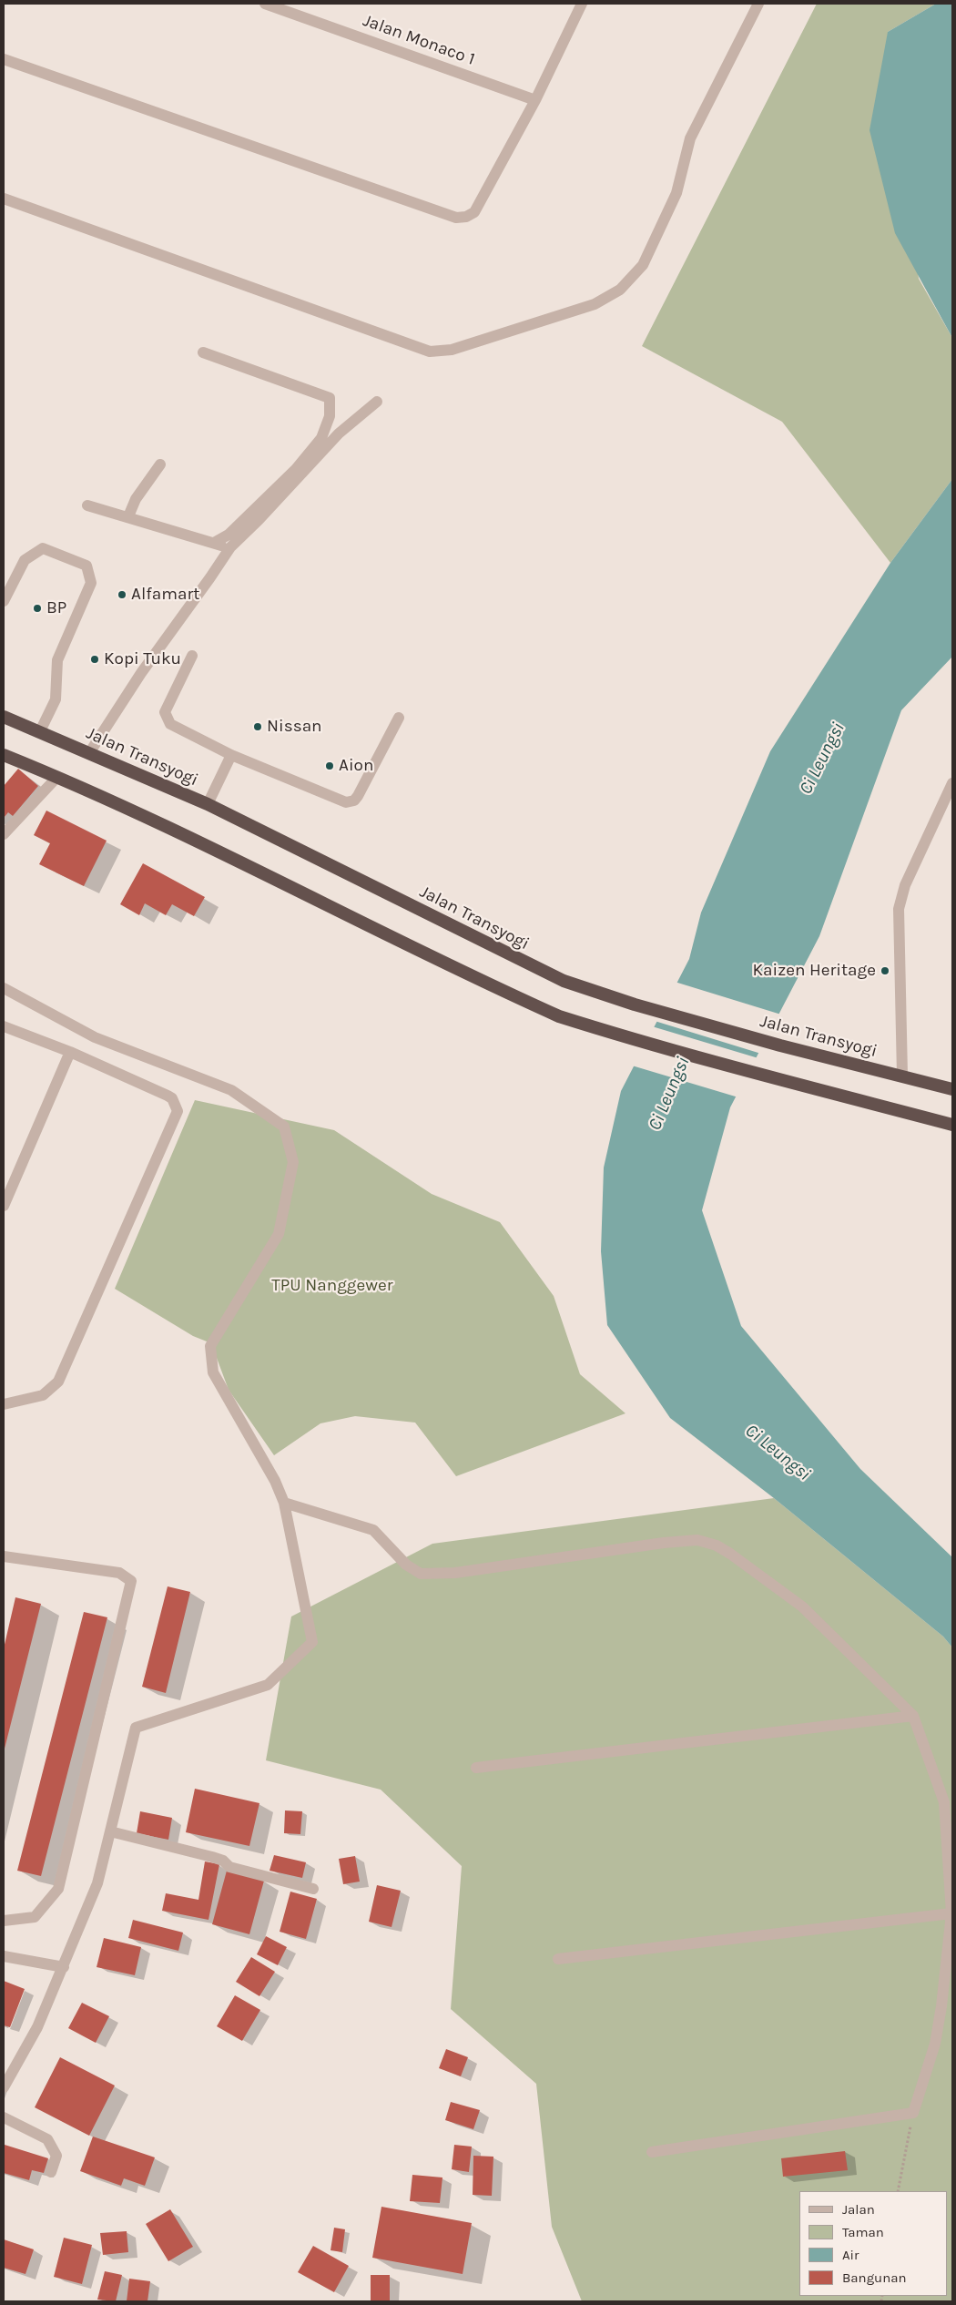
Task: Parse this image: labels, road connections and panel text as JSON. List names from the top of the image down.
{
  "streets": {
    "highway": ["Jalan Transyogi"],
    "street": ["Jalan Monaco 1"]
  },
  "water": ["Ci Leungsi"],
  "parks": ["TPU Nanggewer"],
  "places": [
    "Alfamart",
    "BP",
    "Kopi Tuku",
    "Nissan",
    "Aion",
    "Kaizen Heritage"
  ],
  "legend": [
    "Jalan",
    "Taman",
    "Air",
    "Bangunan"
  ]
}
